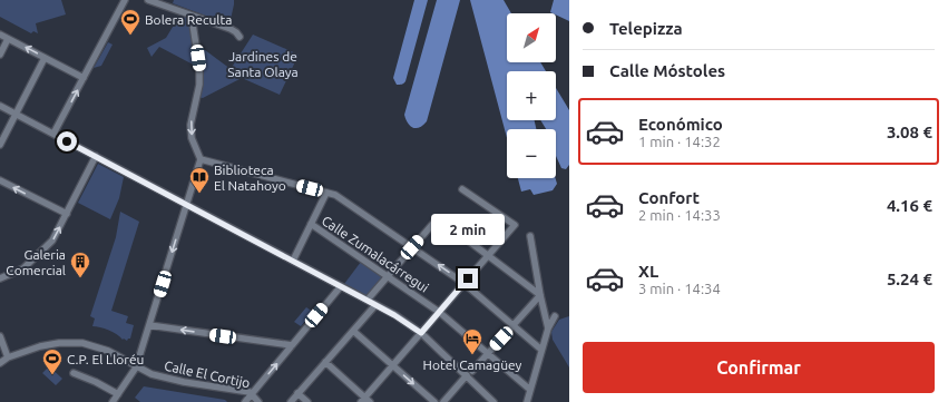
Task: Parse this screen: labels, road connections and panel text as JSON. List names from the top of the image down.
{
  "streets": {
    "street": ["Calle Zumalacárregui", "Calle El Cortijo"]
  },
  "parks": ["Jardines de Santa Olaya"],
  "places": {
    "sports": ["Bolera Reculta", "C.P. El Lloréu"],
    "library": ["Biblioteca El Natahoyo"],
    "building": ["Galeria Comercial"],
    "hotel": ["Hotel Camagüey"]
  },
  "north": "top right",
  "page": {
    "banner": ["Telepizza", "Calle Móstoles"],
    "map_buttons": ["+", "−"],
    "list": [
      {
        "name": "Económico",
        "note": "1 min · 14:32",
        "value": "3.08 €"
      },
      {
        "name": "Confort",
        "note": "2 min · 14:33",
        "value": "4.16 €"
      },
      {
        "name": "XL",
        "note": "3 min · 14:34",
        "value": "5.24 €"
      }
    ],
    "bubble": "2 min",
    "buttons": "Confirmar"
  }
}
